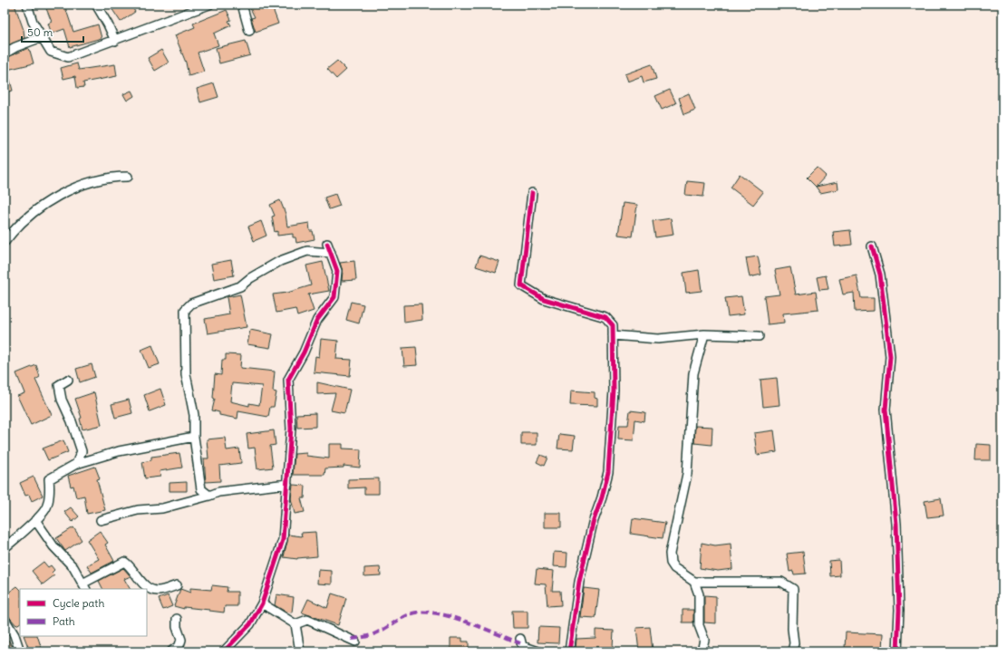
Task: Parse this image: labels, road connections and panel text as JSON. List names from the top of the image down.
{
  "legend": ["Cycle path", "Path"],
  "scale_bar": "50 m"
}
